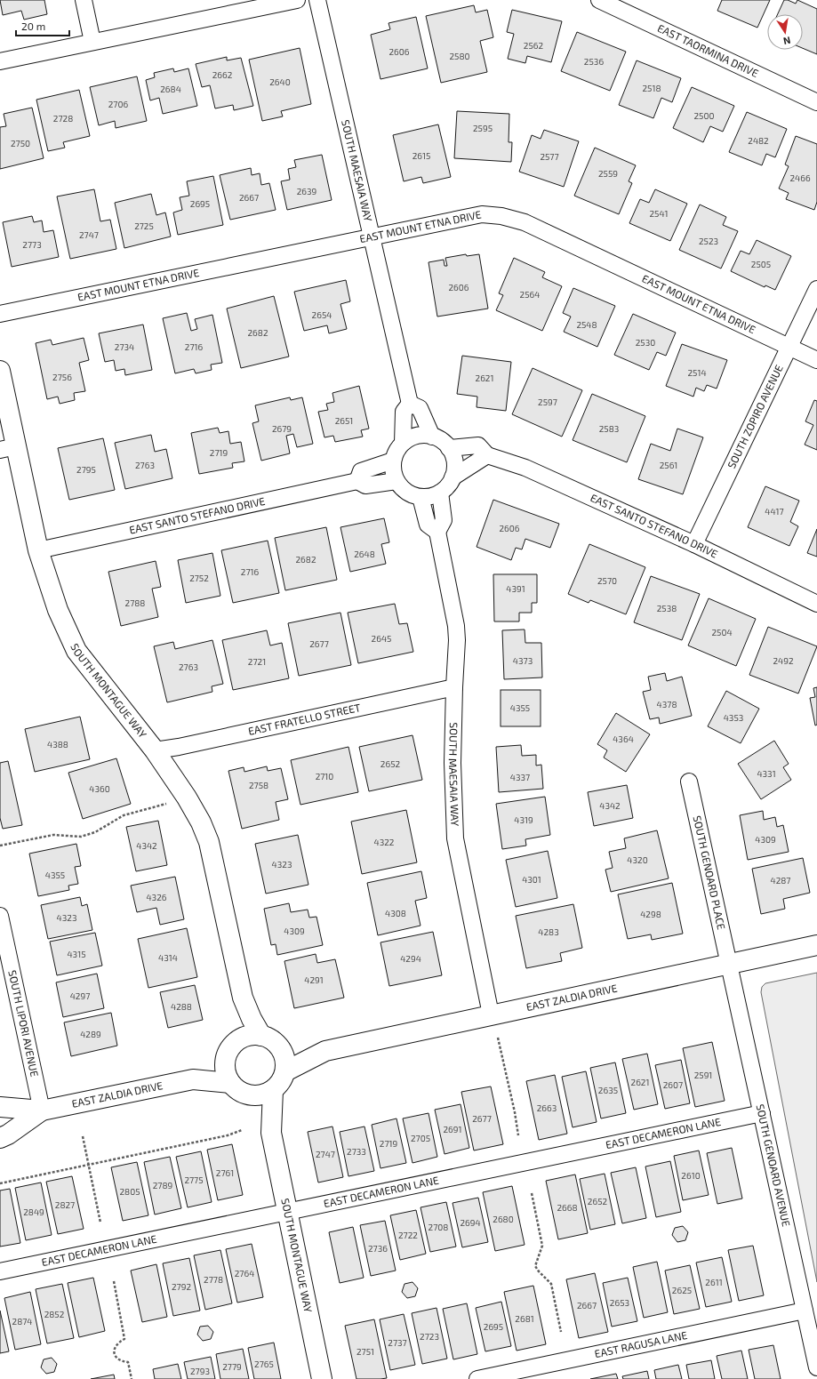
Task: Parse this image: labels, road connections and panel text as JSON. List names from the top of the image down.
{
  "streets": {
    "street": [
      "EAST TAORMINA DRIVE",
      "SOUTH MAESAIA WAY",
      "EAST MOUNT ETNA DRIVE",
      "SOUTH ZOPIRO AVENUE",
      "EAST SANTO STEFANO DRIVE",
      "SOUTH MONTAGUE WAY",
      "EAST FRATELLO STREET",
      "SOUTH GENOARD PLACE",
      "EAST ZALDIA DRIVE",
      "SOUTH LIPORI AVENUE",
      "EAST DECAMERON LANE",
      "SOUTH GENOARD AVENUE",
      "EAST RAGUSA LANE"
    ]
  },
  "crossings": [
    ["SOUTH MAESAIA WAY", "EAST MOUNT ETNA DRIVE"],
    ["SOUTH MAESAIA WAY", "EAST SANTO STEFANO DRIVE"],
    ["SOUTH MAESAIA WAY", "EAST FRATELLO STREET"],
    ["SOUTH MAESAIA WAY", "EAST ZALDIA DRIVE"],
    ["EAST MOUNT ETNA DRIVE", "SOUTH ZOPIRO AVENUE"],
    ["SOUTH ZOPIRO AVENUE", "EAST SANTO STEFANO DRIVE"],
    ["EAST SANTO STEFANO DRIVE", "SOUTH MONTAGUE WAY"],
    ["SOUTH MONTAGUE WAY", "EAST FRATELLO STREET"],
    ["SOUTH MONTAGUE WAY", "EAST ZALDIA DRIVE"],
    ["SOUTH MONTAGUE WAY", "EAST DECAMERON LANE"],
    ["SOUTH GENOARD PLACE", "EAST ZALDIA DRIVE"],
    ["SOUTH GENOARD PLACE", "SOUTH GENOARD AVENUE"],
    ["EAST ZALDIA DRIVE", "SOUTH LIPORI AVENUE"],
    ["EAST ZALDIA DRIVE", "SOUTH GENOARD AVENUE"],
    ["EAST DECAMERON LANE", "SOUTH GENOARD AVENUE"],
    ["SOUTH GENOARD AVENUE", "EAST RAGUSA LANE"]
  ],
  "house_numbers": [
    "2562",
    "2606",
    "2580",
    "2536",
    "2662",
    "2640",
    "2518",
    "2684",
    "2706",
    "2500",
    "2728",
    "2595",
    "2482",
    "2750",
    "2615",
    "2577",
    "2559",
    "2466",
    "2639",
    "2667",
    "2695",
    "2541",
    "2725",
    "2747",
    "2523",
    "2773",
    "2505",
    "2606",
    "2564",
    "2654",
    "2548",
    "2682",
    "2530",
    "2734",
    "2716",
    "2514",
    "2756",
    "2621",
    "2597",
    "2651",
    "2679",
    "2583",
    "2719",
    "2763",
    "2561",
    "2795",
    "4417",
    "2606",
    "2648",
    "2682",
    "2716",
    "2752",
    "2570",
    "4391",
    "2788",
    "2538",
    "2504",
    "2645",
    "2677",
    "4373",
    "2492",
    "2721",
    "2763",
    "4378",
    "4355",
    "4353",
    "4364",
    "4388",
    "2652",
    "4331",
    "2710",
    "4337",
    "2758",
    "4360",
    "4342",
    "4319",
    "4309",
    "4322",
    "4342",
    "4320",
    "4323",
    "4355",
    "4301",
    "4287",
    "4326",
    "4308",
    "4298",
    "4323",
    "4309",
    "4283",
    "4315",
    "4314",
    "4294",
    "4291",
    "4297",
    "4288",
    "4289",
    "2591",
    "2621",
    "2607",
    "2635",
    "2663",
    "2677",
    "2691",
    "2705",
    "2719",
    "2733",
    "2747",
    "2761",
    "2610",
    "2775",
    "2789",
    "2805",
    "2652",
    "2827",
    "2668",
    "2849",
    "2680",
    "2694",
    "2708",
    "2722",
    "2736",
    "2764",
    "2778",
    "2611",
    "2792",
    "2625",
    "2653",
    "2667",
    "2852",
    "2681",
    "2874",
    "2695",
    "2723",
    "2737",
    "2751",
    "2765",
    "2779",
    "2793"
  ],
  "scale_bar": "20 m",
  "north": "bottom"
}
